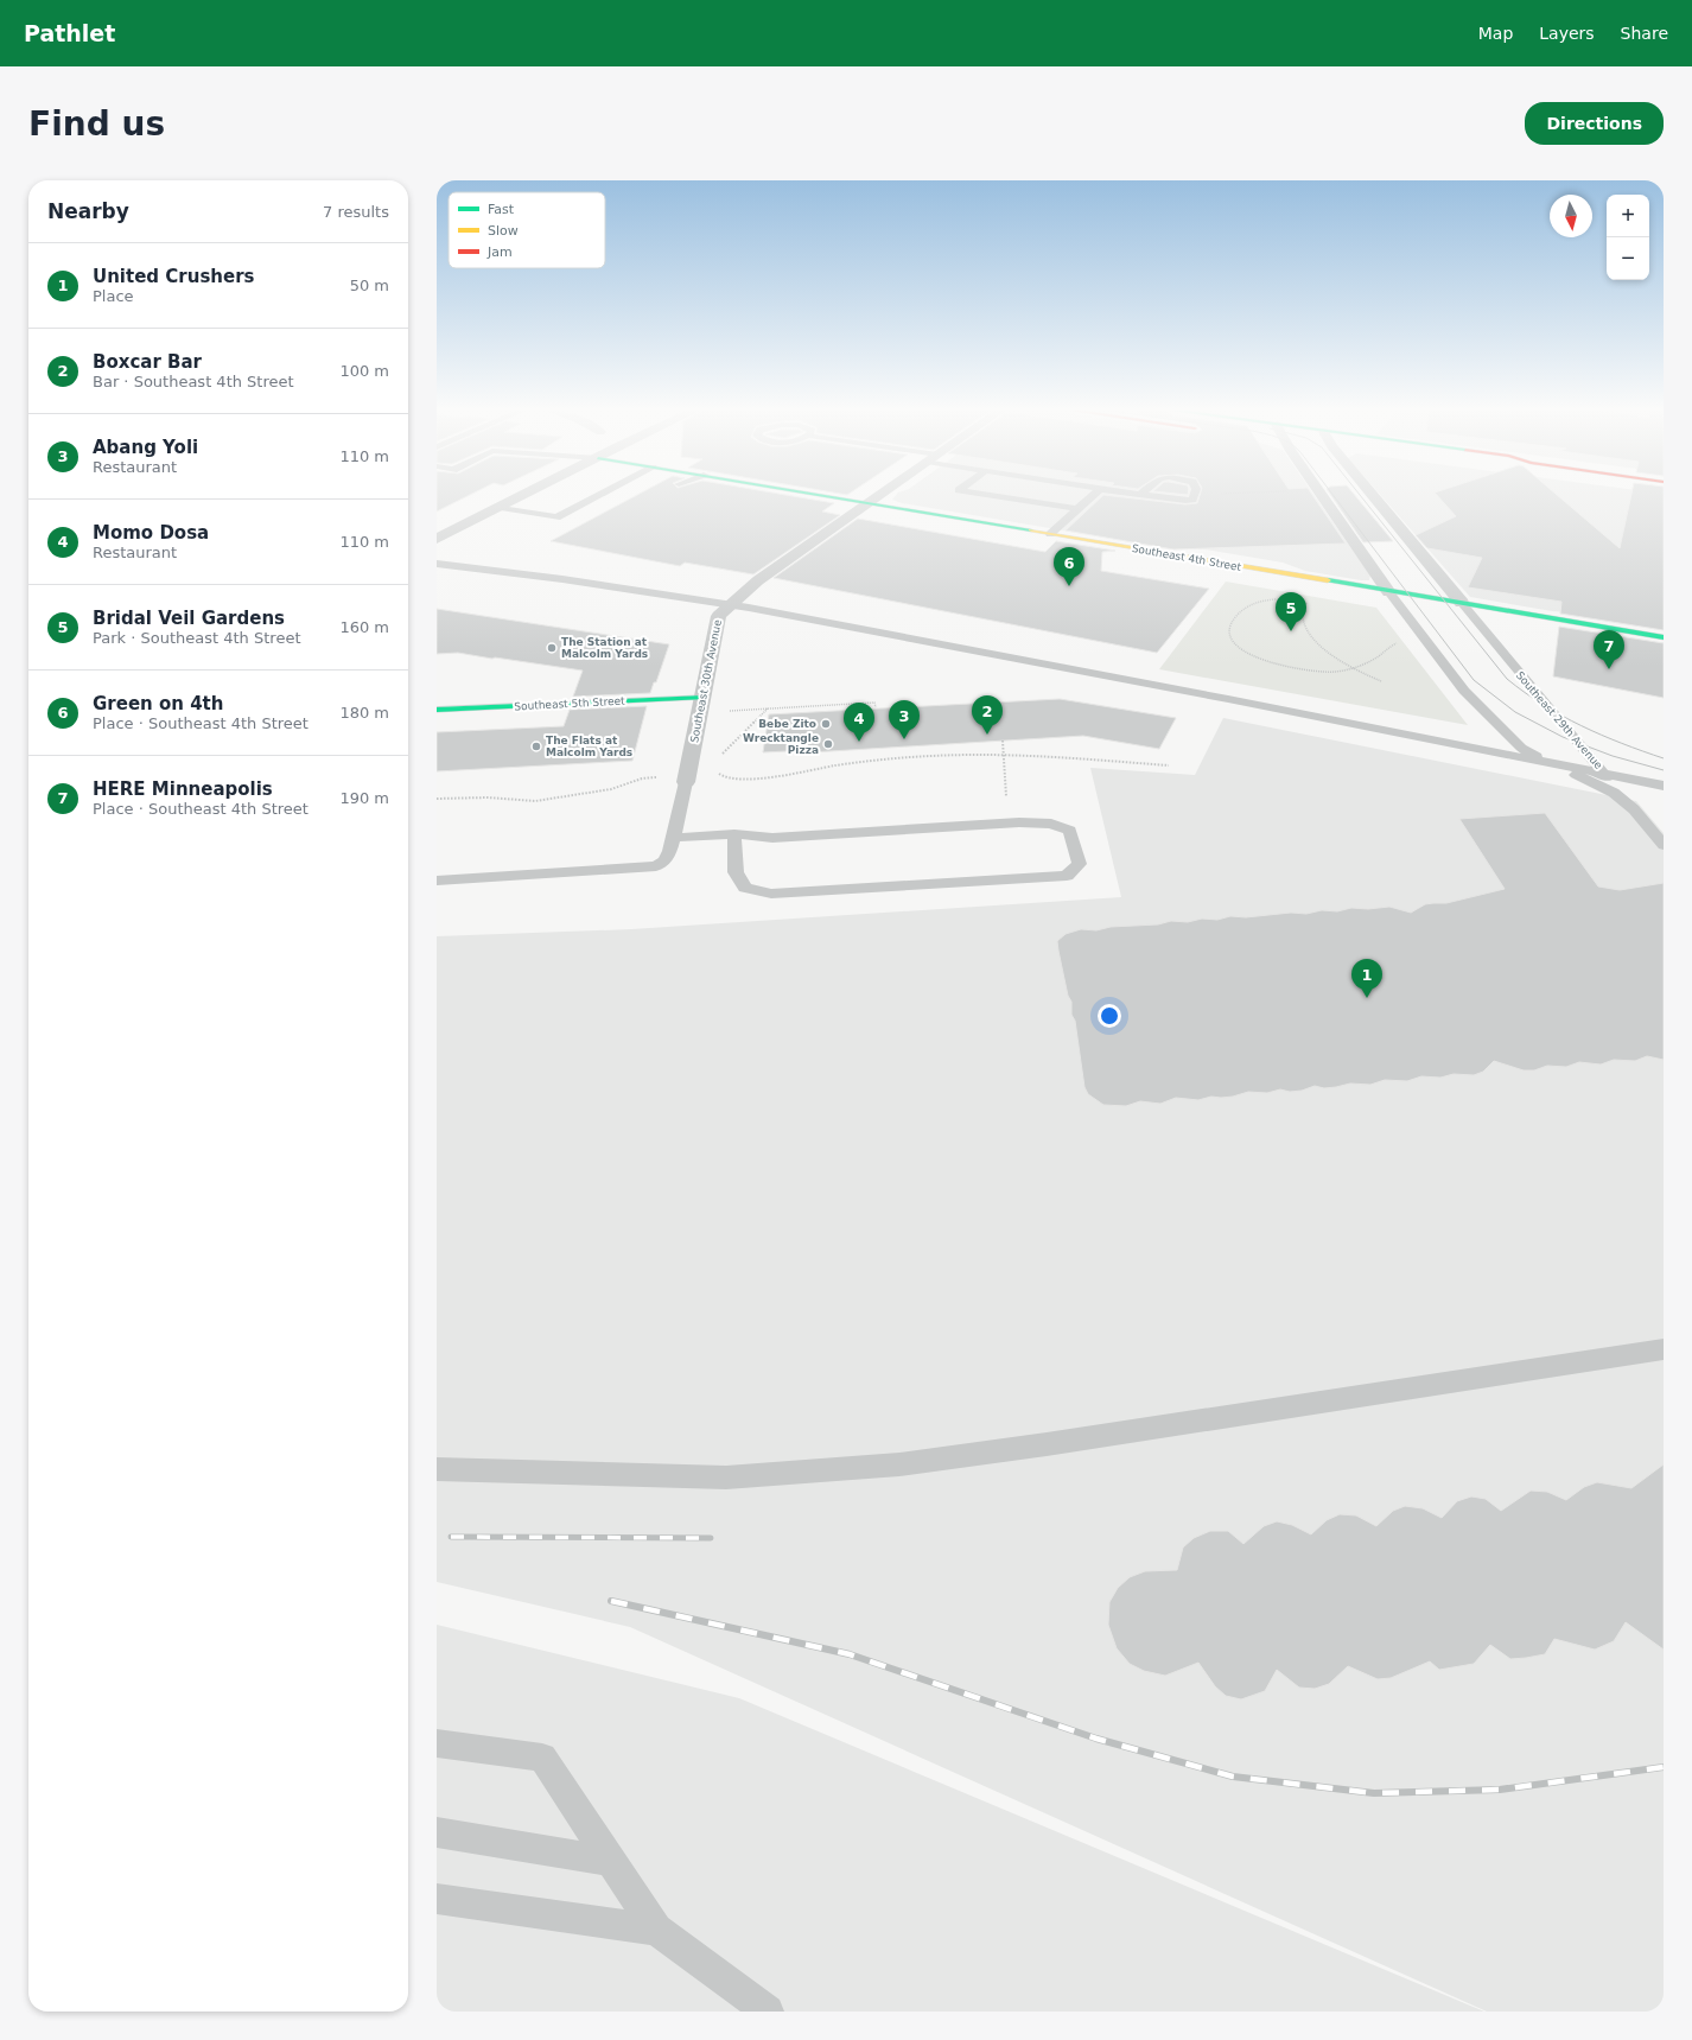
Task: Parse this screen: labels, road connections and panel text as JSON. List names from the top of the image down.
{
  "streets": {
    "street": [
      "Southeast 4th Street",
      "Southeast 30th Avenue",
      "Southeast 5th Street",
      "Southeast 29th Avenue"
    ]
  },
  "crossings": [
    ["Southeast 4th Street", "Southeast 30th Avenue"],
    ["Southeast 4th Street", "Southeast 29th Avenue"],
    ["Southeast 30th Avenue", "Southeast 5th Street"]
  ],
  "places": [
    "The Station at Malcolm Yards",
    "Bebe Zito",
    "Wrecktangle Pizza",
    "The Flats at Malcolm Yards"
  ],
  "legend": ["Fast", "Slow", "Jam"],
  "north": "bottom",
  "page": {
    "header": "Pathlet",
    "nav": ["Map", "Layers", "Share"],
    "buttons": "Directions",
    "title": "Find us",
    "heading": ["Nearby", "7 results"],
    "map_buttons": ["+", "−"],
    "list": [
      {
        "mark": "1",
        "name": "United Crushers",
        "note": "Place",
        "value": "50 m"
      },
      {
        "mark": "2",
        "name": "Boxcar Bar",
        "note": "Bar · Southeast 4th Street",
        "value": "100 m"
      },
      {
        "mark": "3",
        "name": "Abang Yoli",
        "note": "Restaurant",
        "value": "110 m"
      },
      {
        "mark": "4",
        "name": "Momo Dosa",
        "note": "Restaurant",
        "value": "110 m"
      },
      {
        "mark": "5",
        "name": "Bridal Veil Gardens",
        "note": "Park · Southeast 4th Street",
        "value": "160 m"
      },
      {
        "mark": "6",
        "name": "Green on 4th",
        "note": "Place · Southeast 4th Street",
        "value": "180 m"
      },
      {
        "mark": "7",
        "name": "HERE Minneapolis",
        "note": "Place · Southeast 4th Street",
        "value": "190 m"
      }
    ],
    "pins": [
      "6",
      "5",
      "7",
      "2",
      "3",
      "4",
      "1"
    ]
  }
}
